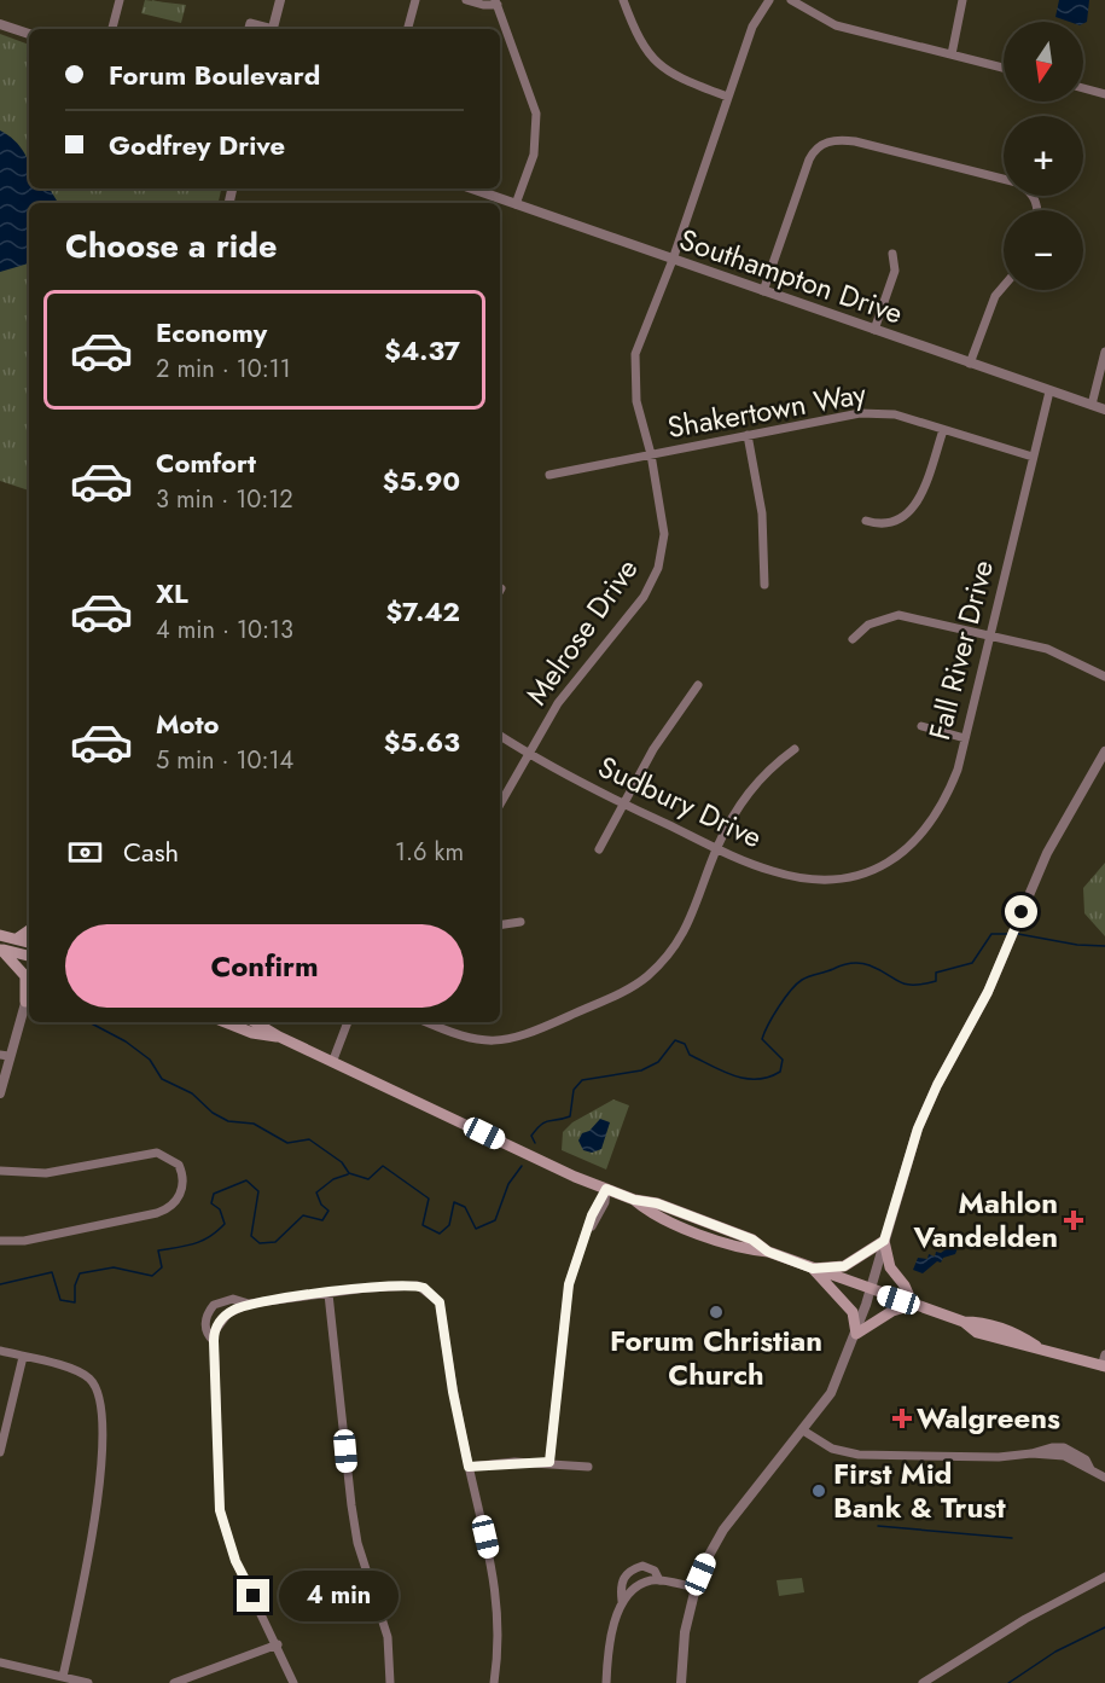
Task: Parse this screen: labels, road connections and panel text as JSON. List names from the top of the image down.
{
  "streets": {
    "street": [
      "Southampton Drive",
      "Shakertown Way",
      "Melrose Drive",
      "Fall River Drive",
      "Sudbury Drive"
    ]
  },
  "crossings": [
    ["Southampton Drive", "Melrose Drive"],
    ["Southampton Drive", "Fall River Drive"],
    ["Shakertown Way", "Melrose Drive"],
    ["Shakertown Way", "Fall River Drive"],
    ["Melrose Drive", "Sudbury Drive"],
    ["Fall River Drive", "Sudbury Drive"]
  ],
  "places": {
    "health": ["Mahlon Vandelden", "Walgreens"],
    "other": ["Forum Christian Church", "First Mid Bank & Trust"]
  },
  "north": "bottom",
  "page": {
    "map_buttons": ["+", "−"],
    "banner": ["Forum Boulevard", "Godfrey Drive"],
    "heading": "Choose a ride",
    "list": [
      {
        "name": "Economy",
        "note": "2 min · 10:11",
        "value": "$4.37"
      },
      {
        "name": "Comfort",
        "note": "3 min · 10:12",
        "value": "$5.90"
      },
      {
        "name": "XL",
        "note": "4 min · 10:13",
        "value": "$7.42"
      },
      {
        "name": "Moto",
        "note": "5 min · 10:14",
        "value": "$5.63"
      }
    ],
    "pay": ["Cash", "1.6 km"],
    "buttons": "Confirm",
    "bubble": "4 min"
  }
}
